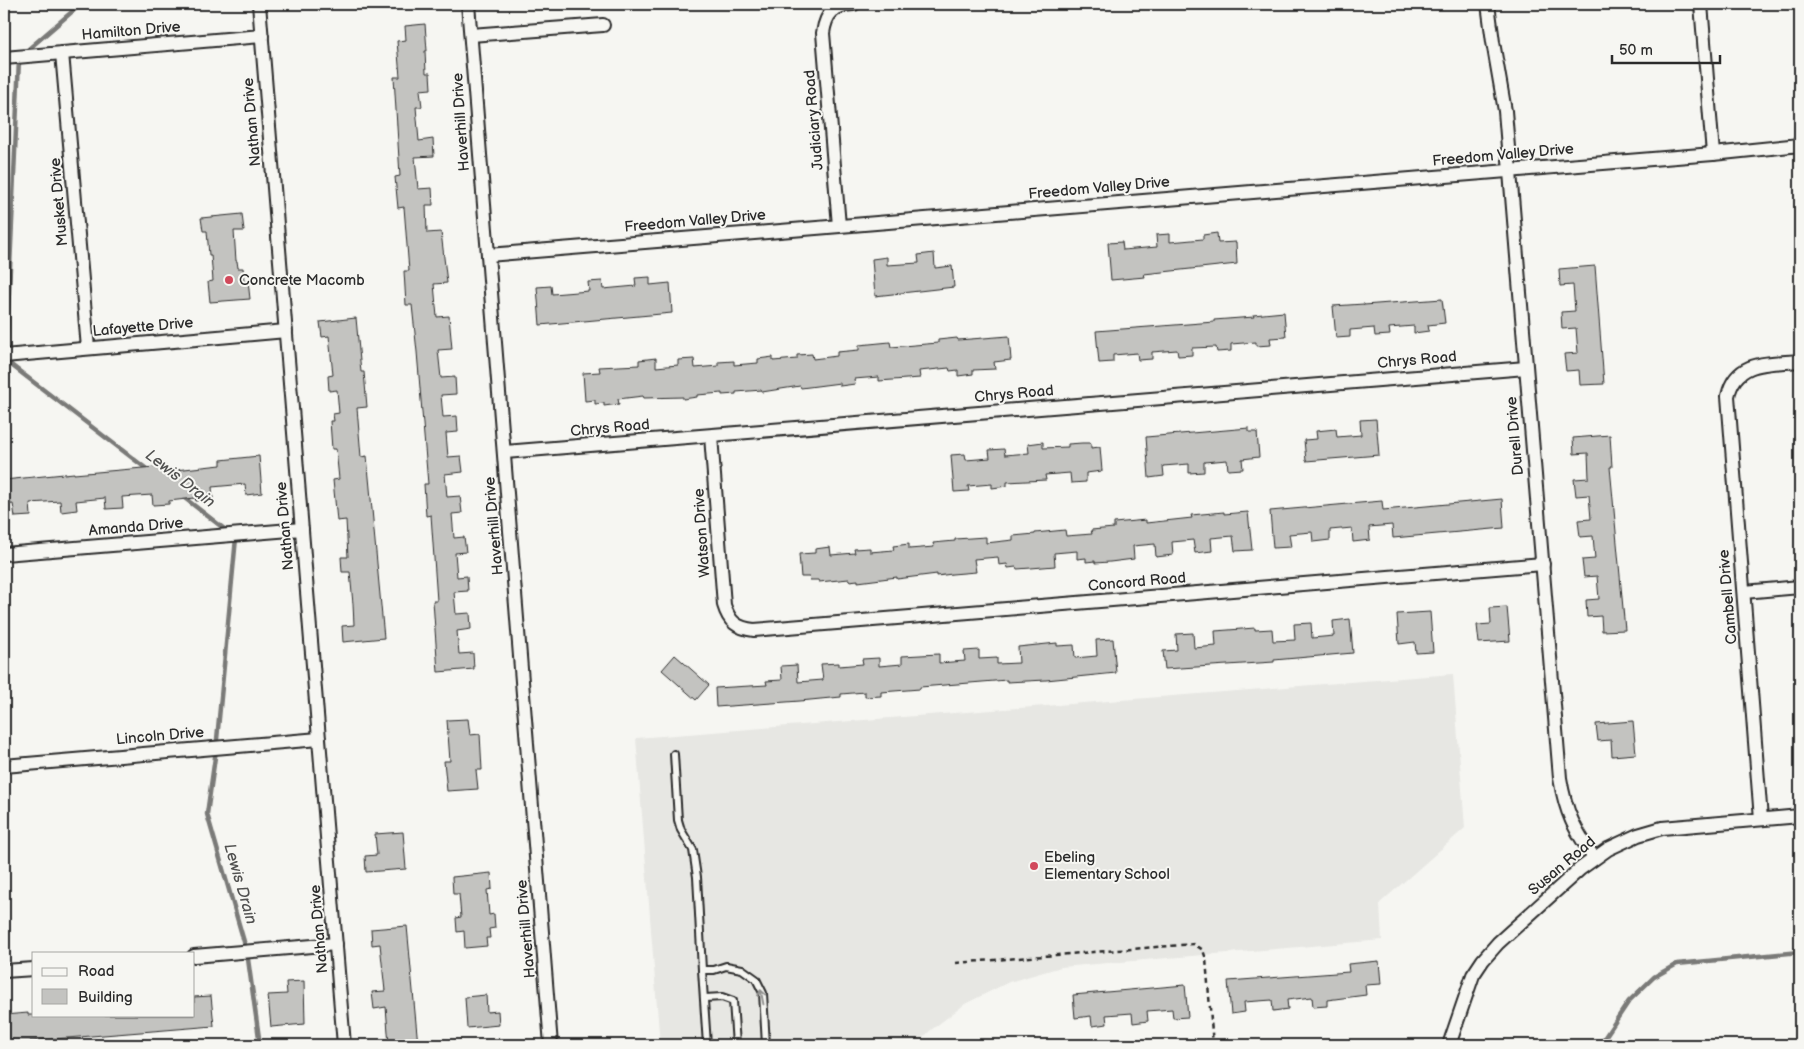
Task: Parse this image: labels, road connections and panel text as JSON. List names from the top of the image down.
{
  "streets": {
    "street": [
      "Hamilton Drive",
      "Judiciary Road",
      "Nathan Drive",
      "Haverhill Drive",
      "Freedom Valley Drive",
      "Musket Drive",
      "Lafayette Drive",
      "Chrys Road",
      "Durell Drive",
      "Amanda Drive",
      "Watson Drive",
      "Concord Road",
      "Cambell Drive",
      "Lincoln Drive",
      "Susan Road"
    ]
  },
  "crossings": [
    ["Hamilton Drive", "Nathan Drive"],
    ["Hamilton Drive", "Musket Drive"],
    ["Judiciary Road", "Freedom Valley Drive"],
    ["Nathan Drive", "Lafayette Drive"],
    ["Nathan Drive", "Amanda Drive"],
    ["Nathan Drive", "Lincoln Drive"],
    ["Haverhill Drive", "Freedom Valley Drive"],
    ["Haverhill Drive", "Chrys Road"],
    ["Freedom Valley Drive", "Durell Drive"],
    ["Musket Drive", "Lafayette Drive"],
    ["Chrys Road", "Durell Drive"],
    ["Chrys Road", "Watson Drive"],
    ["Durell Drive", "Concord Road"],
    ["Durell Drive", "Susan Road"],
    ["Watson Drive", "Concord Road"],
    ["Cambell Drive", "Susan Road"]
  ],
  "water": ["Lewis Drain"],
  "places": ["Concrete Macomb", "Ebeling Elementary School"],
  "legend": ["Road", "Building"],
  "scale_bar": "50 m"
}
